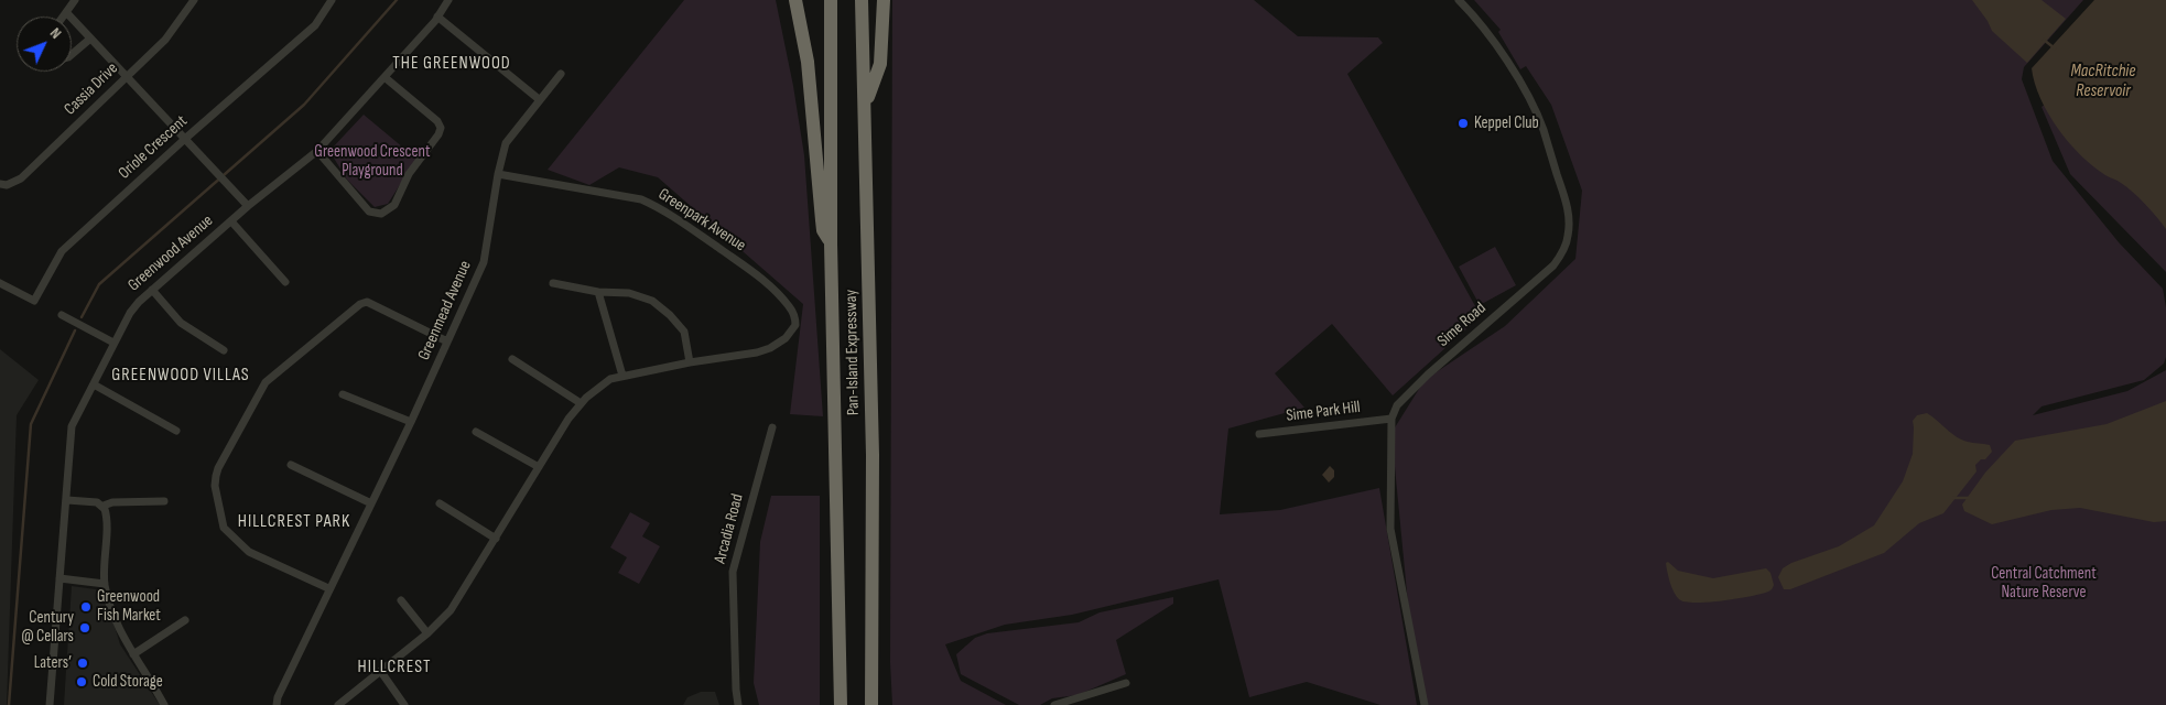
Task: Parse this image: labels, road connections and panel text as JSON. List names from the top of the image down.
{
  "streets": {
    "highway": ["Pan-Island Expressway"],
    "street": [
      "Cassia Drive",
      "Oriole Crescent",
      "Greenpark Avenue",
      "Greenwood Avenue",
      "Greenmead Avenue",
      "Sime Road",
      "Sime Park Hill",
      "Arcadia Road"
    ]
  },
  "crossings": [
    ["Greenpark Avenue", "Greenmead Avenue"],
    ["Sime Road", "Sime Park Hill"]
  ],
  "districts": [
    "THE GREENWOOD",
    "GREENWOOD VILLAS",
    "HILLCREST PARK",
    "HILLCREST"
  ],
  "water": ["MacRitchie Reservoir"],
  "parks": ["Greenwood Crescent Playground", "Central Catchment Nature Reserve"],
  "places": [
    "Keppel Club",
    "Greenwood Fish Market",
    "Century @ Cellars",
    "Laters’",
    "Cold Storage"
  ],
  "north": "top right"
}
